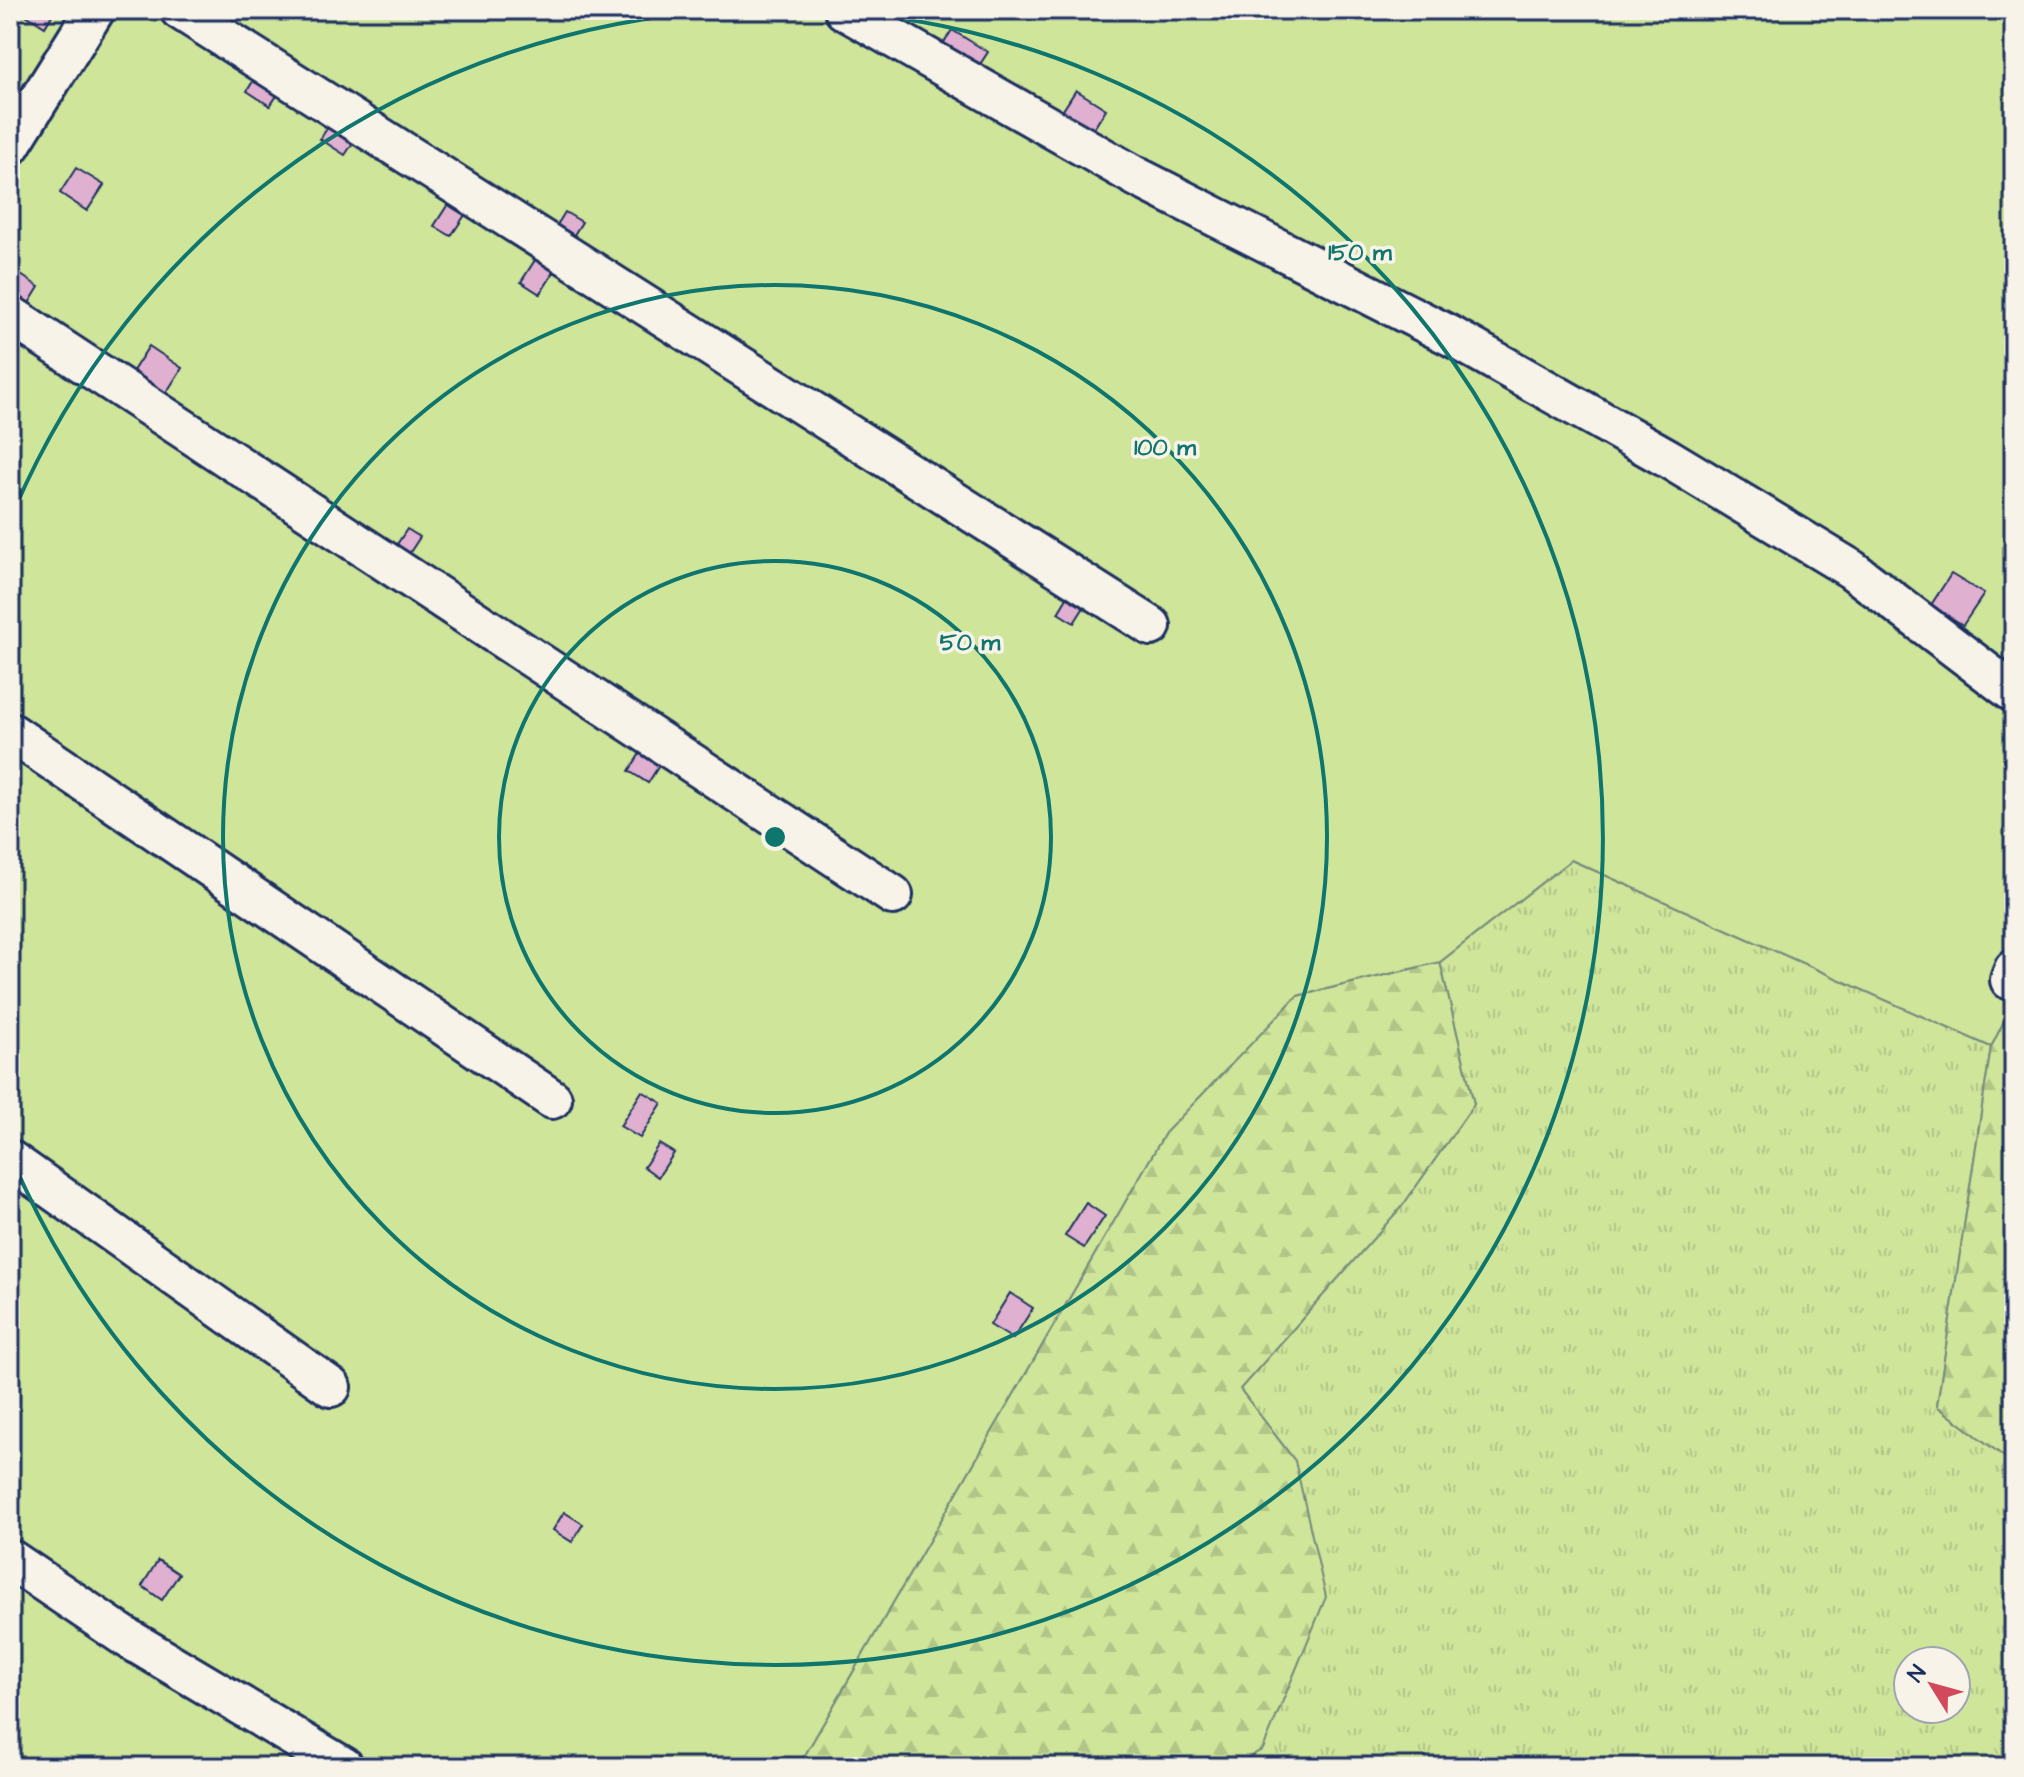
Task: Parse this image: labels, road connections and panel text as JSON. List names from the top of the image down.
{
  "north": "top left",
  "rings": ["150 m", "100 m", "50 m"]
}
